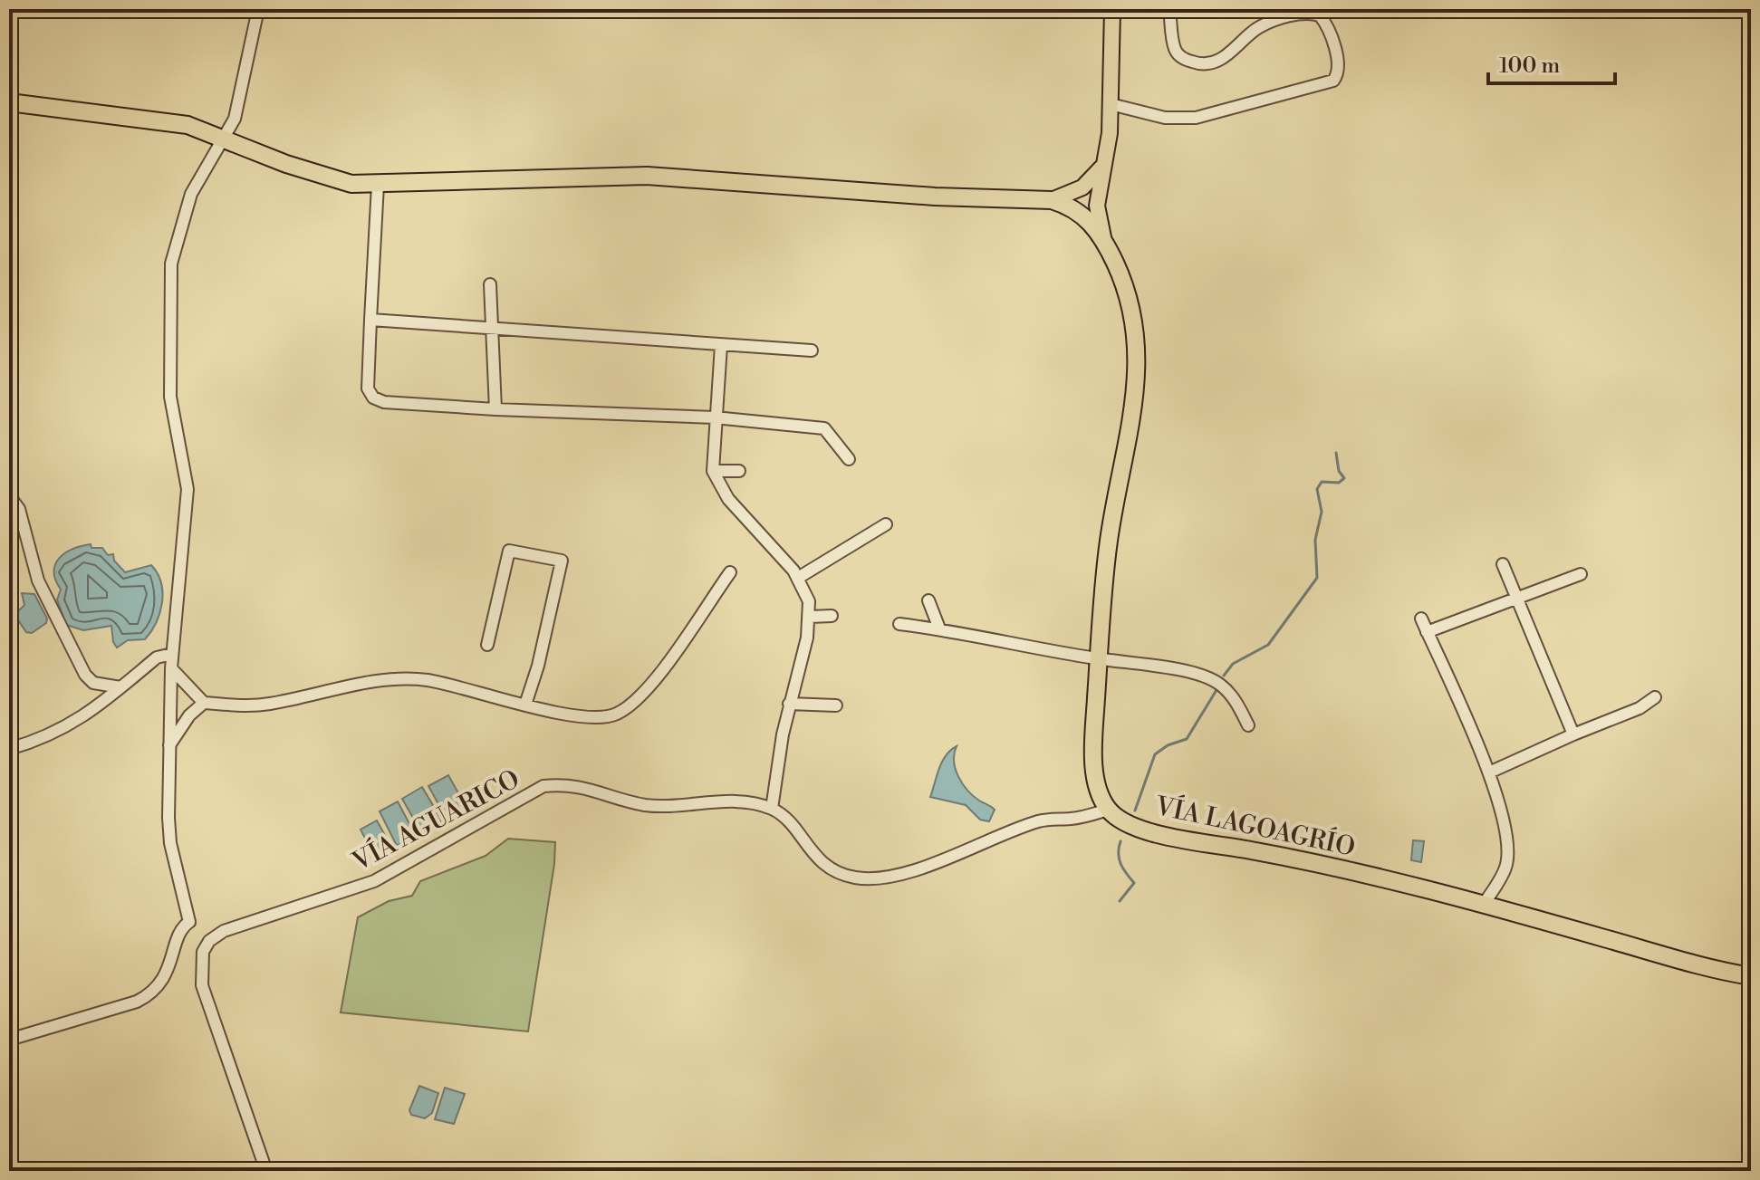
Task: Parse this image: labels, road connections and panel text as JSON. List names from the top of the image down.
{
  "streets": {
    "highway": ["VÍA LAGOAGRÍO"],
    "street": ["VÍA AGUARICO"]
  },
  "scale_bar": "100 m"
}
